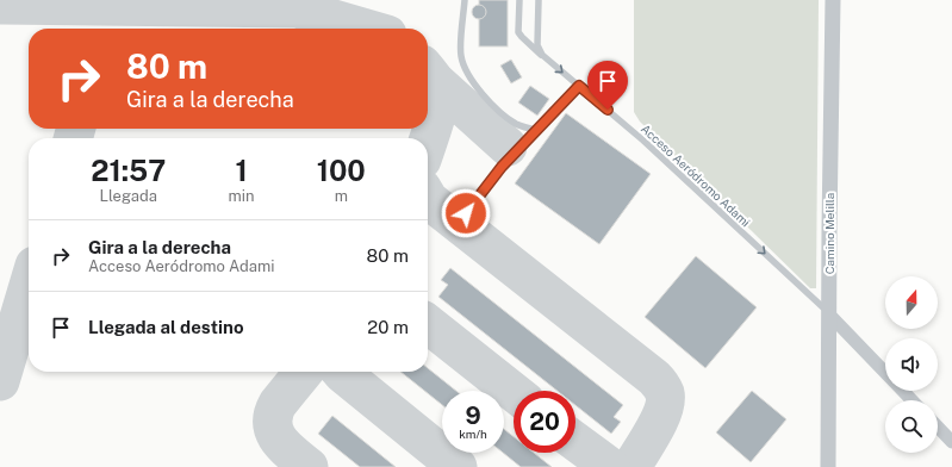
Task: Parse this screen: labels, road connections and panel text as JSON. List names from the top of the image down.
{
  "streets": {
    "street": ["Camino Melilla"],
    "lane": ["Acceso Aeródromo Adami"]
  },
  "crossings": [
    ["Acceso Aeródromo Adami", "Camino Melilla"]
  ],
  "one_way": ["Acceso Aeródromo Adami"],
  "north": "top",
  "page": {
    "turn": ["80 m", "Gira a la derecha"],
    "eta": [
      "21:57",
      "Llegada",
      "1",
      "min",
      "100",
      "m"
    ],
    "list": [
      {
        "name": "Gira a la derecha",
        "note": "Acceso Aeródromo Adami",
        "value": "80 m"
      },
      {
        "name": "Llegada al destino",
        "value": "20 m"
      }
    ],
    "speed": "9 km/h",
    "limit": "20"
  }
}
